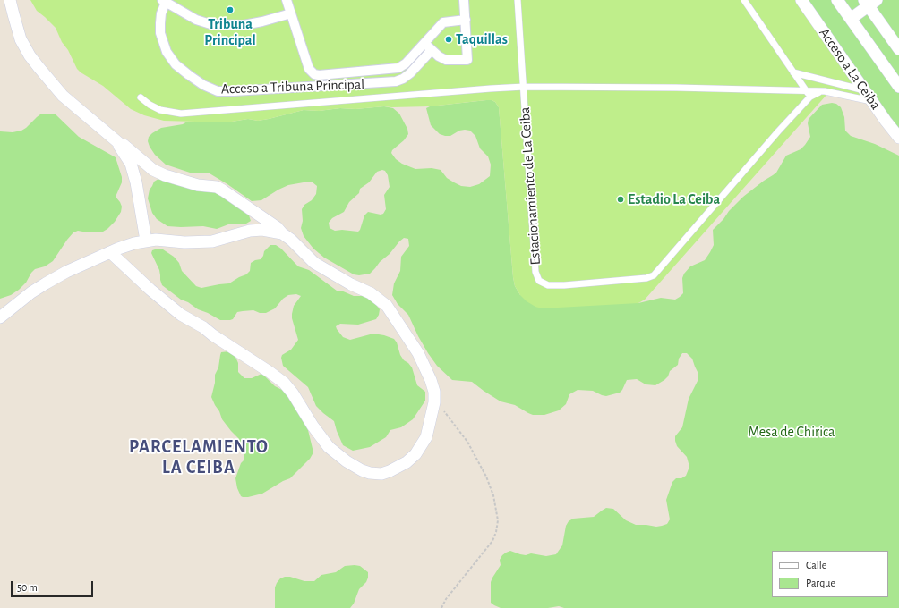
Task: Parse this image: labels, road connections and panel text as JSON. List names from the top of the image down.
{
  "streets": {
    "street": ["Acceso a La Ceiba", "Acceso a Tribuna Principal"],
    "lane": ["Estacionamiento de La Ceiba"]
  },
  "districts": ["PARCELAMIENTO LA CEIBA"],
  "parks": ["Mesa de Chirica"],
  "places": ["Tribuna Principal", "Taquillas", "Estadio La Ceiba"],
  "legend": ["Calle", "Parque"],
  "scale_bar": "50 m"
}
